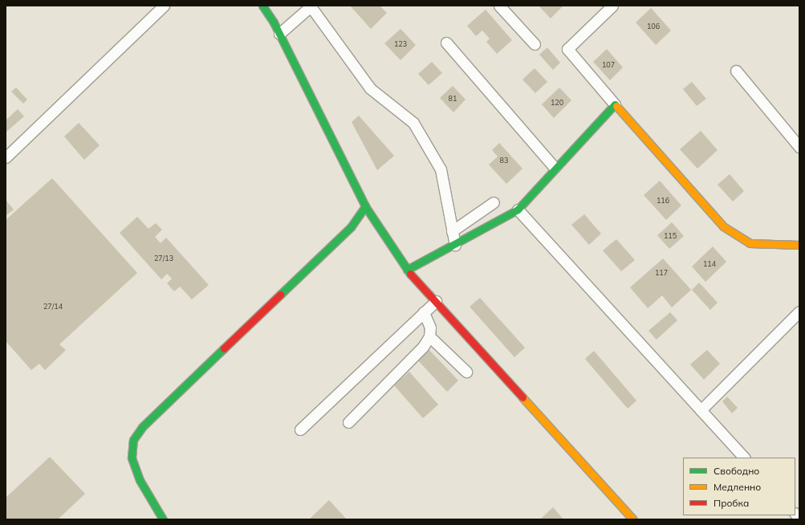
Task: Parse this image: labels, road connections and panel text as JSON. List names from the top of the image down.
{
  "house_numbers": [
    "106",
    "123",
    "107",
    "81",
    "120",
    "83",
    "116",
    "115",
    "27/13",
    "114",
    "117",
    "27/14"
  ],
  "legend": ["Свободно", "Медленно", "Пробка"]
}
